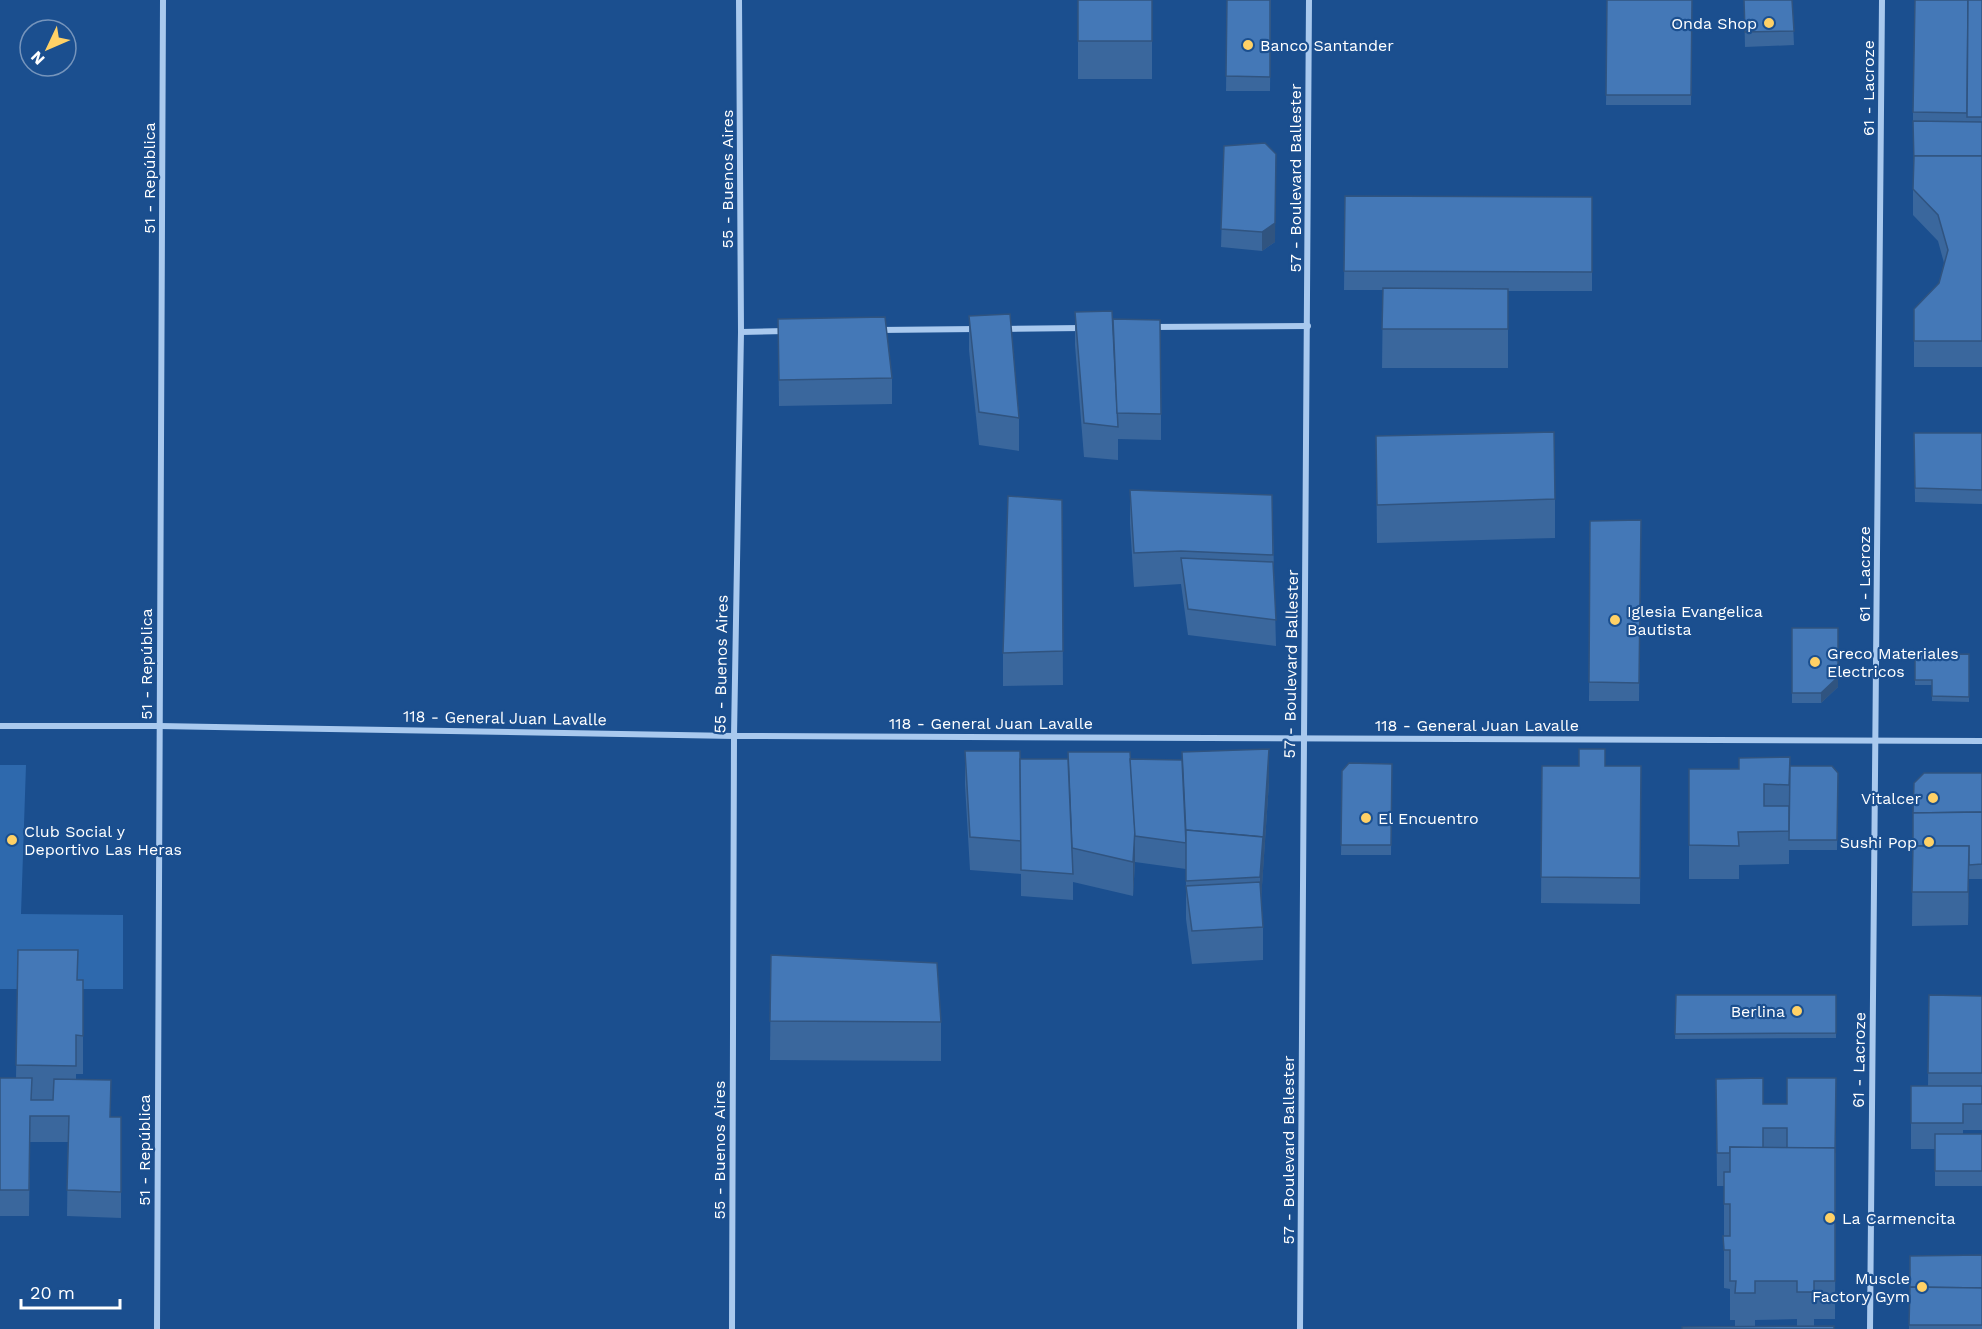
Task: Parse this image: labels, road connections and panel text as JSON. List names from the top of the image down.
{
  "streets": {
    "street": [
      "61 - Lacroze",
      "51 - República",
      "57 - Boulevard Ballester",
      "55 - Buenos Aires",
      "118 - General Juan Lavalle"
    ]
  },
  "crossings": [
    ["61 - Lacroze", "118 - General Juan Lavalle"],
    ["51 - República", "118 - General Juan Lavalle"],
    ["57 - Boulevard Ballester", "118 - General Juan Lavalle"],
    ["55 - Buenos Aires", "118 - General Juan Lavalle"]
  ],
  "places": [
    "Onda Shop",
    "Banco Santander",
    "Iglesia Evangelica Bautista",
    "Greco Materiales Electricos",
    "Vitalcer",
    "El Encuentro",
    "Club Social y Deportivo Las Heras",
    "Sushi Pop",
    "Berlina",
    "La Carmencita",
    "Muscle Factory Gym"
  ],
  "scale_bar": "20 m",
  "north": "bottom left"
}
